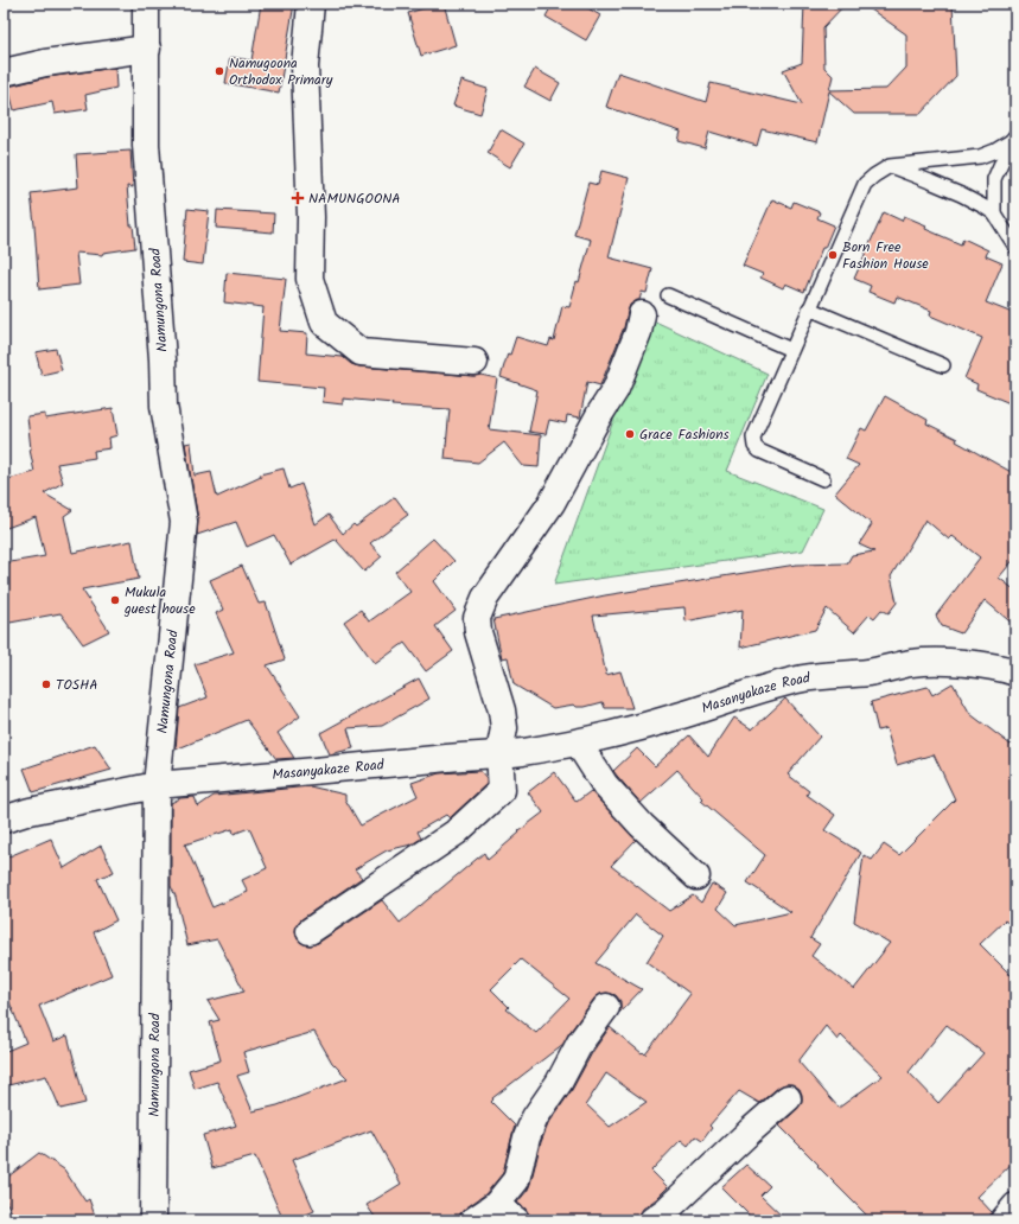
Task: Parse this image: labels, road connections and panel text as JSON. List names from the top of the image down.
{
  "streets": {
    "street": ["Namungona Road", "Masanyakaze Road"]
  },
  "crossings": [
    ["Namungona Road", "Masanyakaze Road"]
  ],
  "places": {
    "other": [
      "Namugoona Orthodox Primary",
      "Born Free Fashion House",
      "Grace Fashions",
      "Mukula guest house",
      "TOSHA"
    ],
    "health": ["NAMUNGOONA"]
  }
}
